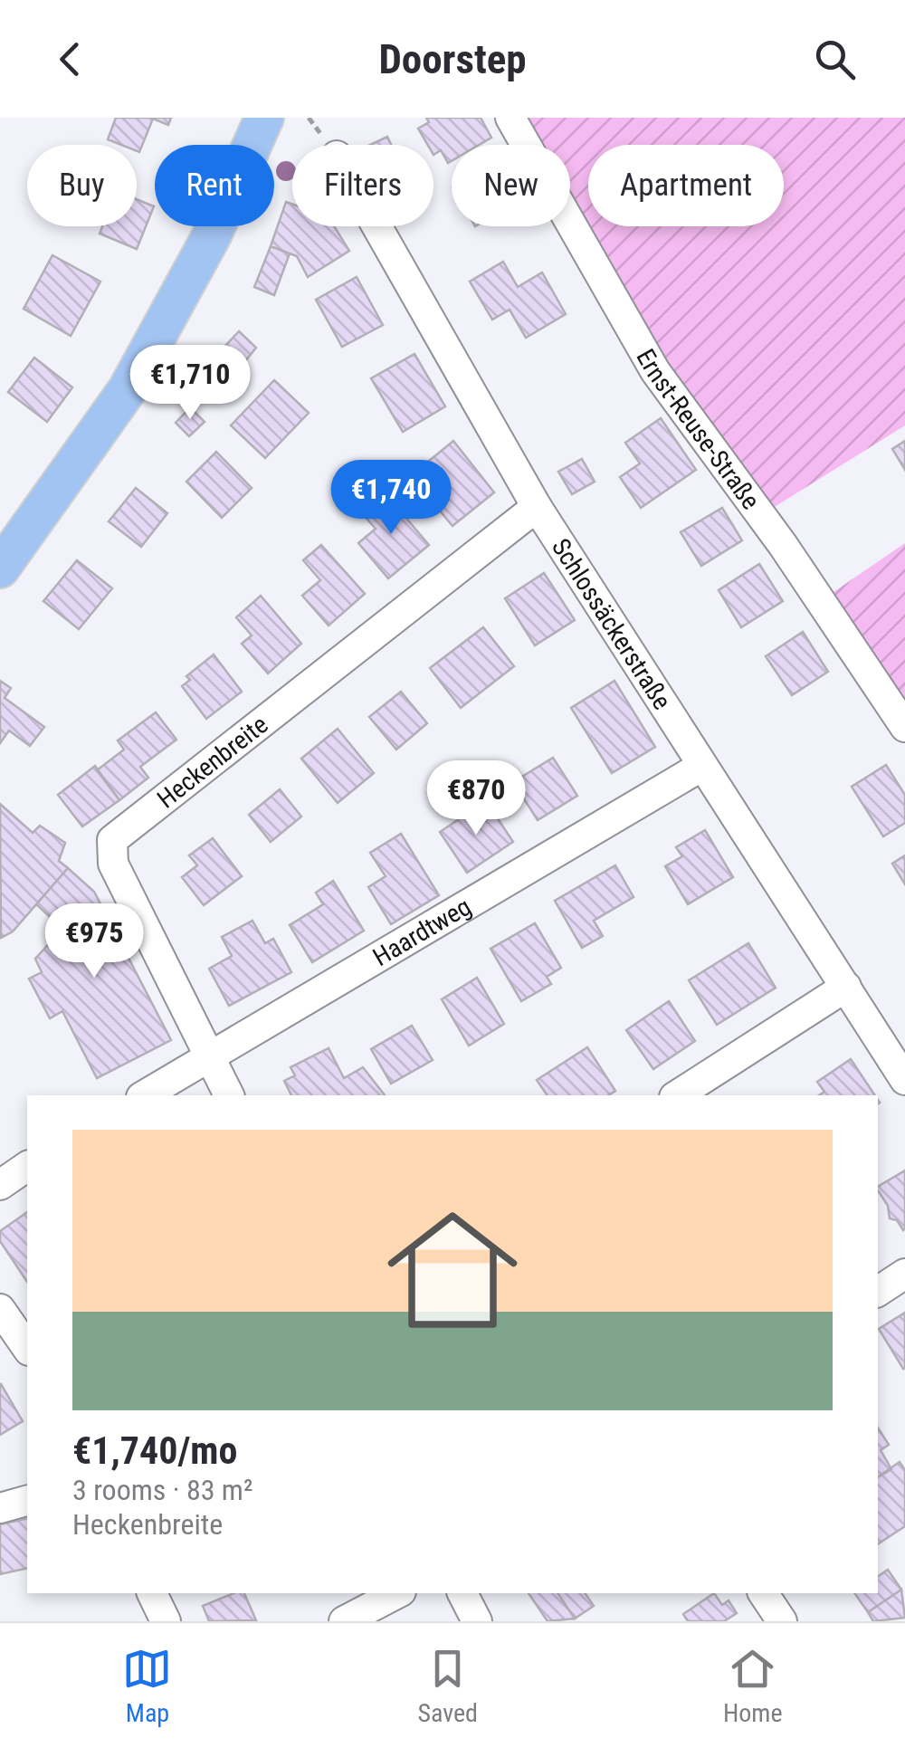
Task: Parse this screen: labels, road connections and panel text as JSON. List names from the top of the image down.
{
  "streets": {
    "street": [
      "Ernst-Reuse-Straße",
      "Schlossäckerstraße",
      "Heckenbreite",
      "Haardtweg"
    ]
  },
  "crossings": [
    ["Schlossäckerstraße", "Heckenbreite"],
    ["Schlossäckerstraße", "Haardtweg"],
    ["Heckenbreite", "Haardtweg"]
  ],
  "page": {
    "header": "Doorstep",
    "chip": [
      "Buy",
      "Rent",
      "Filters",
      "New",
      "Apartment"
    ],
    "price": [
      "€1,710",
      "€1,740",
      "€870",
      "€975"
    ],
    "list": [
      {
        "name": "€1,740/mo",
        "note": "3 rooms · 83 m² · Heckenbreite"
      }
    ],
    "tabs": ["Map", "Saved", "Home"]
  }
}
